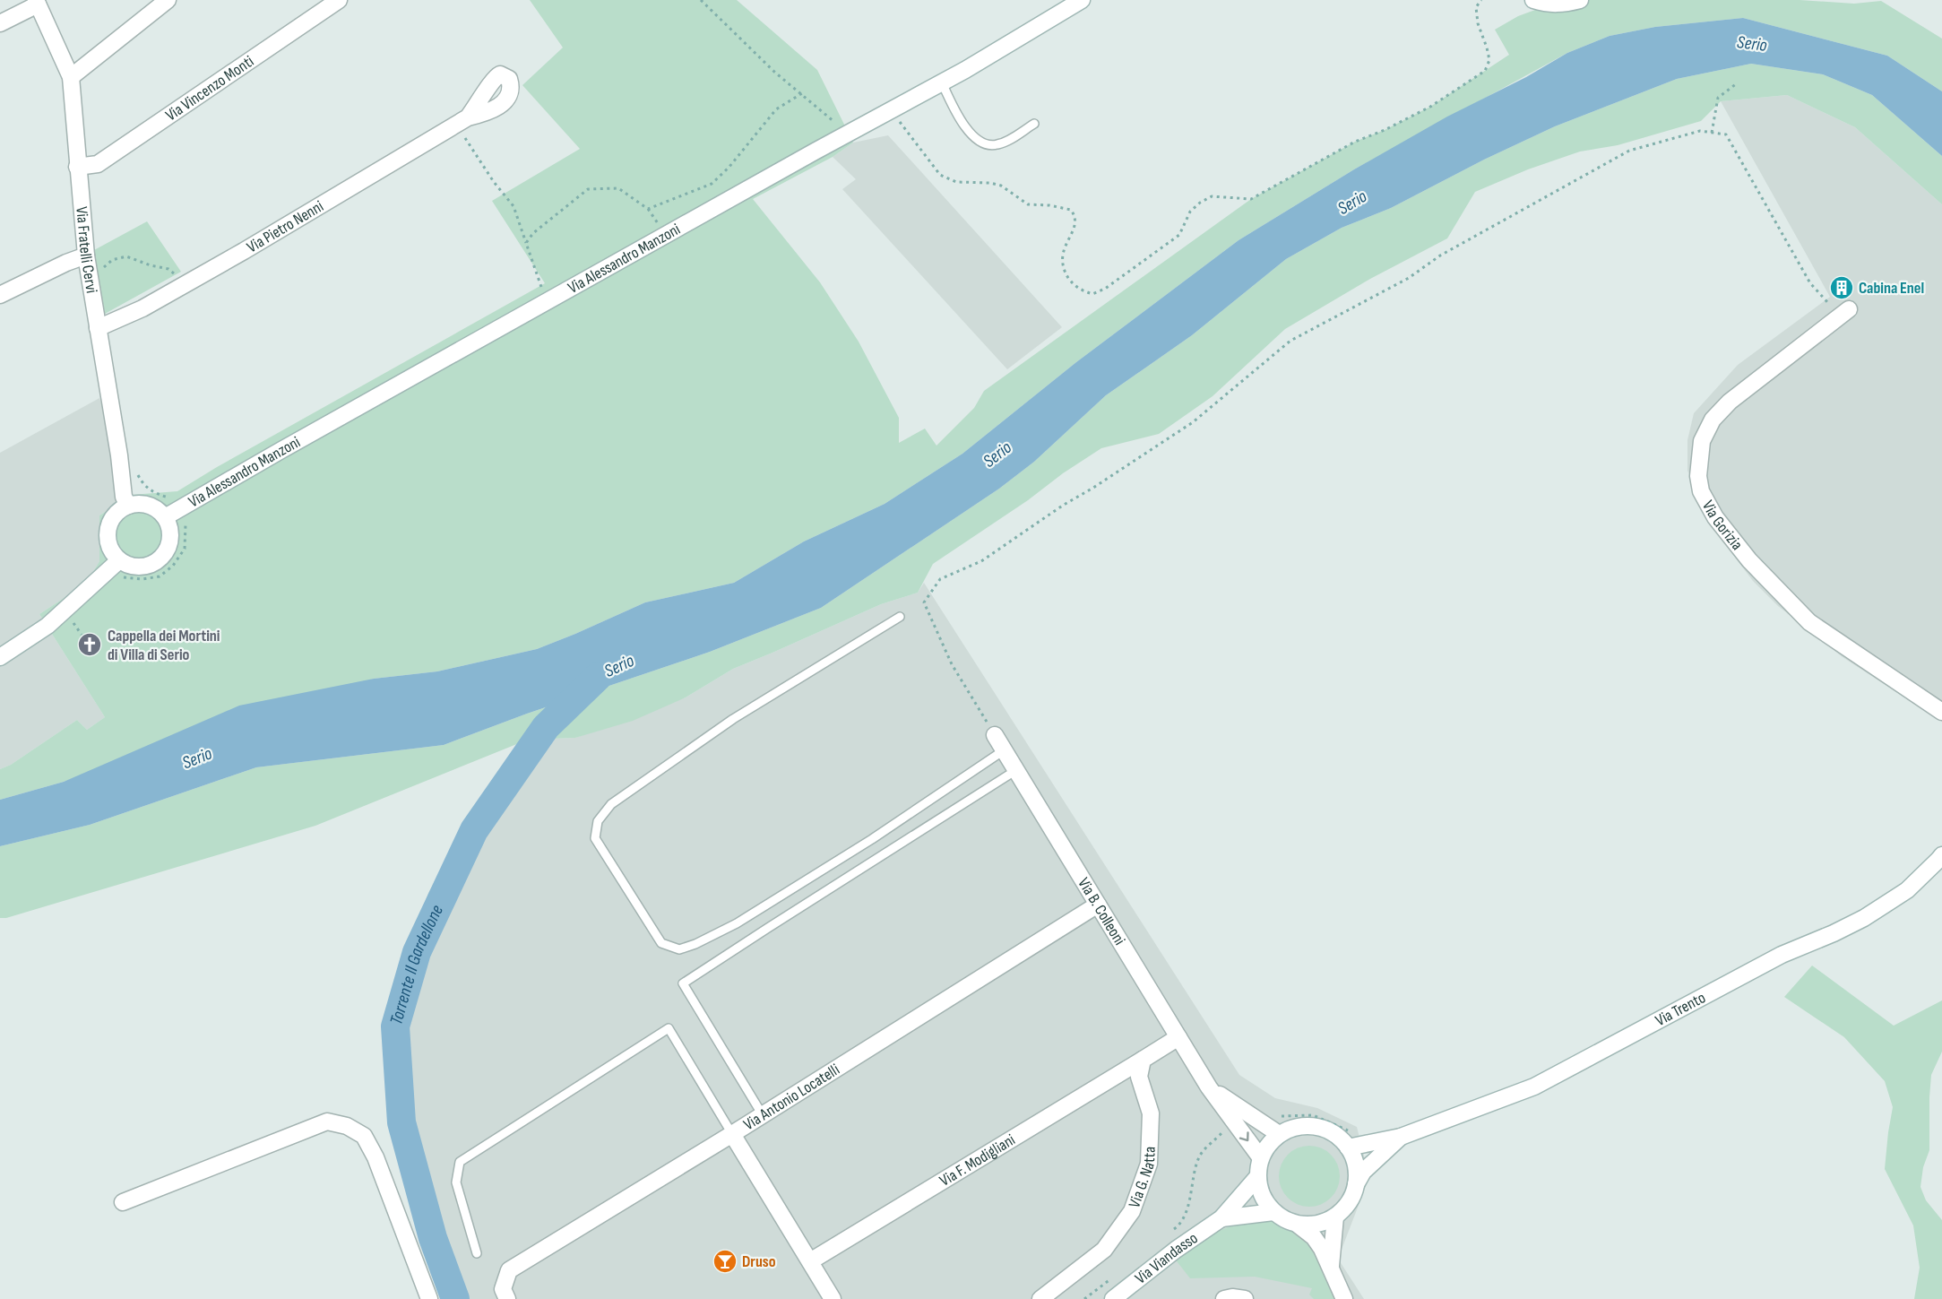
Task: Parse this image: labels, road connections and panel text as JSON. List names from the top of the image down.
{
  "streets": {
    "street": [
      "Via Vincenzo Monti",
      "Via Pietro Nenni",
      "Via Fratelli Cervi",
      "Via Alessandro Manzoni",
      "Via Gorizia",
      "Via B. Colleoni",
      "Via Trento",
      "Via Antonio Locatelli",
      "Via F. Modigliani",
      "Via G. Natta",
      "Via Viandasso"
    ]
  },
  "crossings": [
    ["Via Vincenzo Monti", "Via Fratelli Cervi"],
    ["Via Pietro Nenni", "Via Fratelli Cervi"],
    ["Via Fratelli Cervi", "Via Alessandro Manzoni"],
    ["Via B. Colleoni", "Via Trento"],
    ["Via B. Colleoni", "Via Antonio Locatelli"],
    ["Via B. Colleoni", "Via Viandasso"],
    ["Via Trento", "Via Viandasso"],
    ["Via F. Modigliani", "Via G. Natta"]
  ],
  "water": ["Serio", "Torrente Il Gardellone"],
  "places": {
    "building": ["Cabina Enel"],
    "church": ["Cappella dei Mortini di Villa di Serio"],
    "bar": ["Druso"]
  }
}
